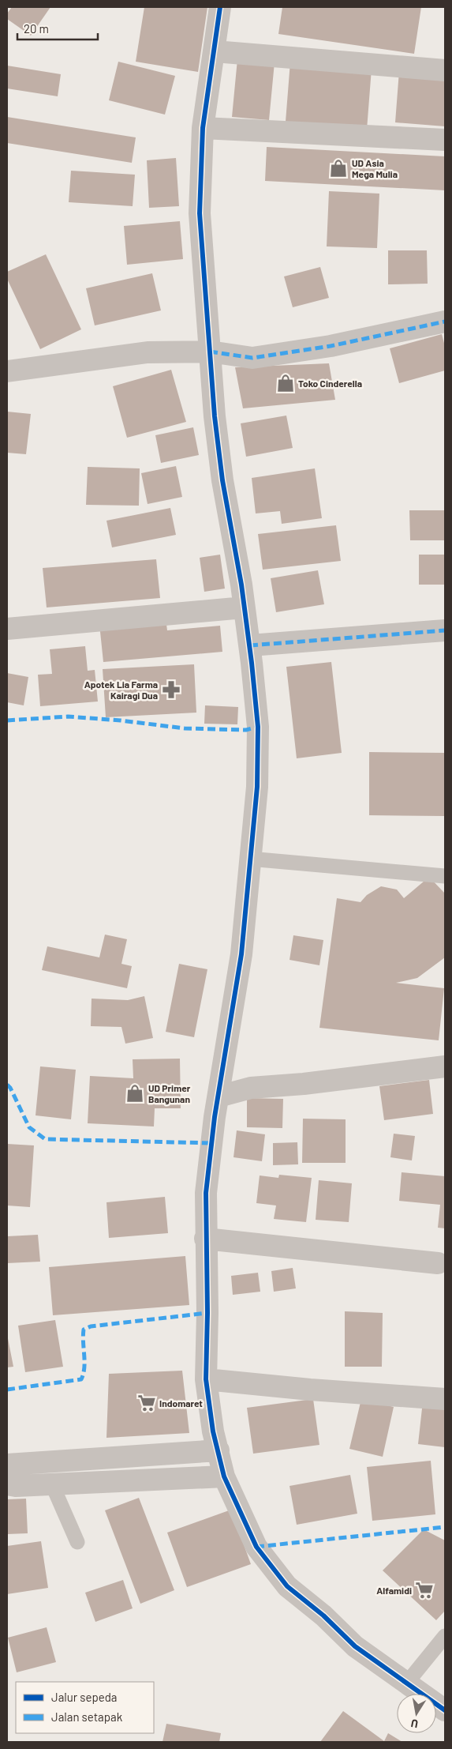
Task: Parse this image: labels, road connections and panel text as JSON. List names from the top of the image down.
{
  "places": {
    "shop": ["UD Asia Mega Mulia", "Toko Cinderella", "UD Primer Bangunan"],
    "pharmacy": ["Apotek Lia Farma Kairagi Dua"],
    "supermarket": ["Indomaret", "Alfamidi"]
  },
  "legend": ["Jalur sepeda", "Jalan setapak"],
  "scale_bar": "20 m",
  "north": "bottom"
}
